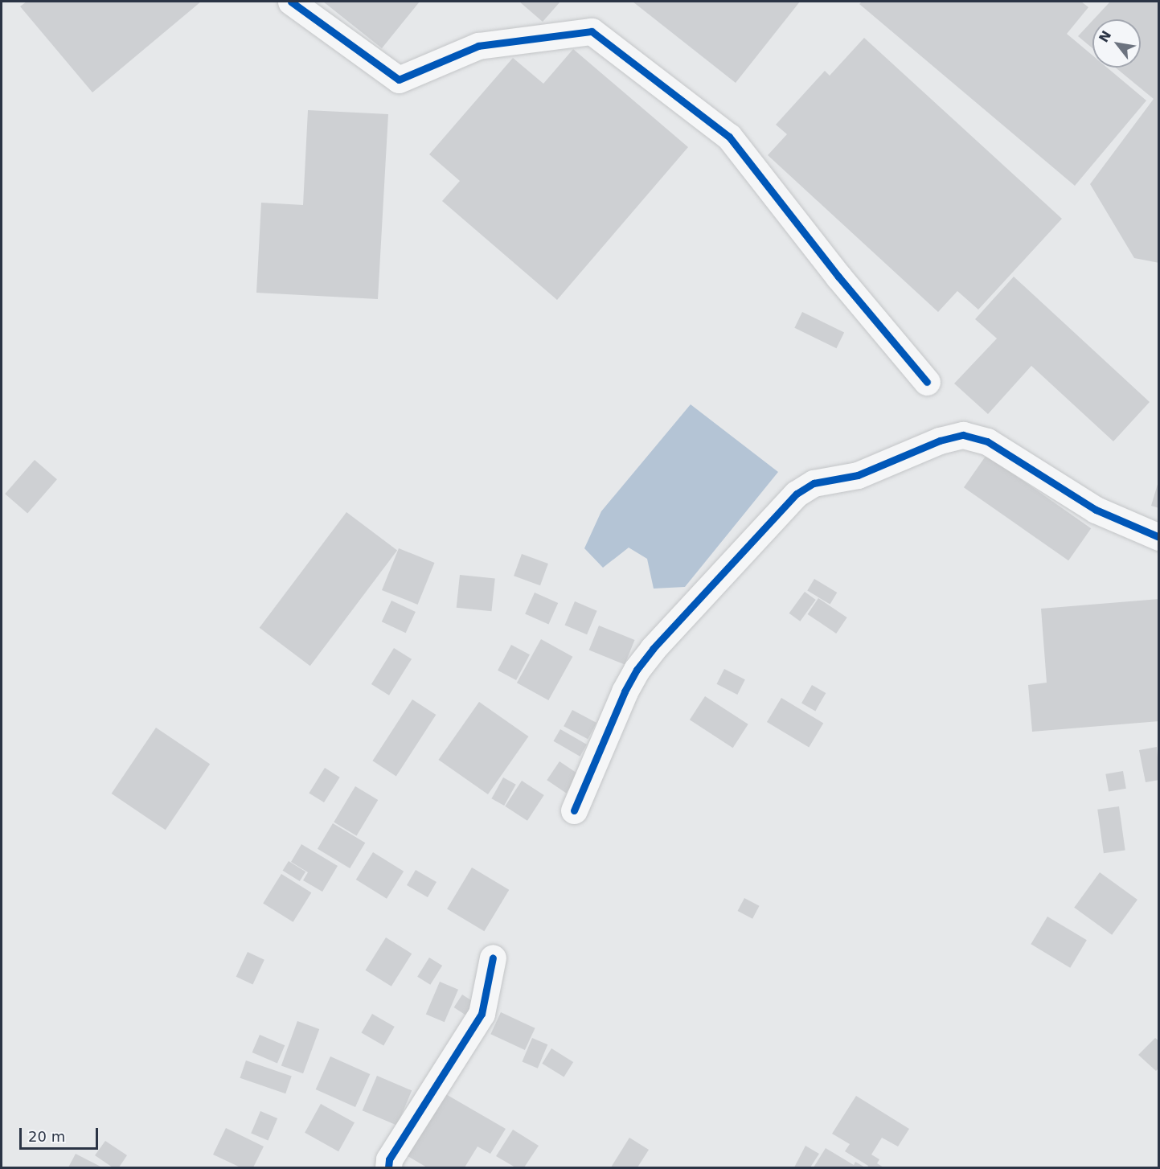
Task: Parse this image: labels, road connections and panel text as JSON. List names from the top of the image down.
{
  "scale_bar": "20 m",
  "north": "top left"
}
